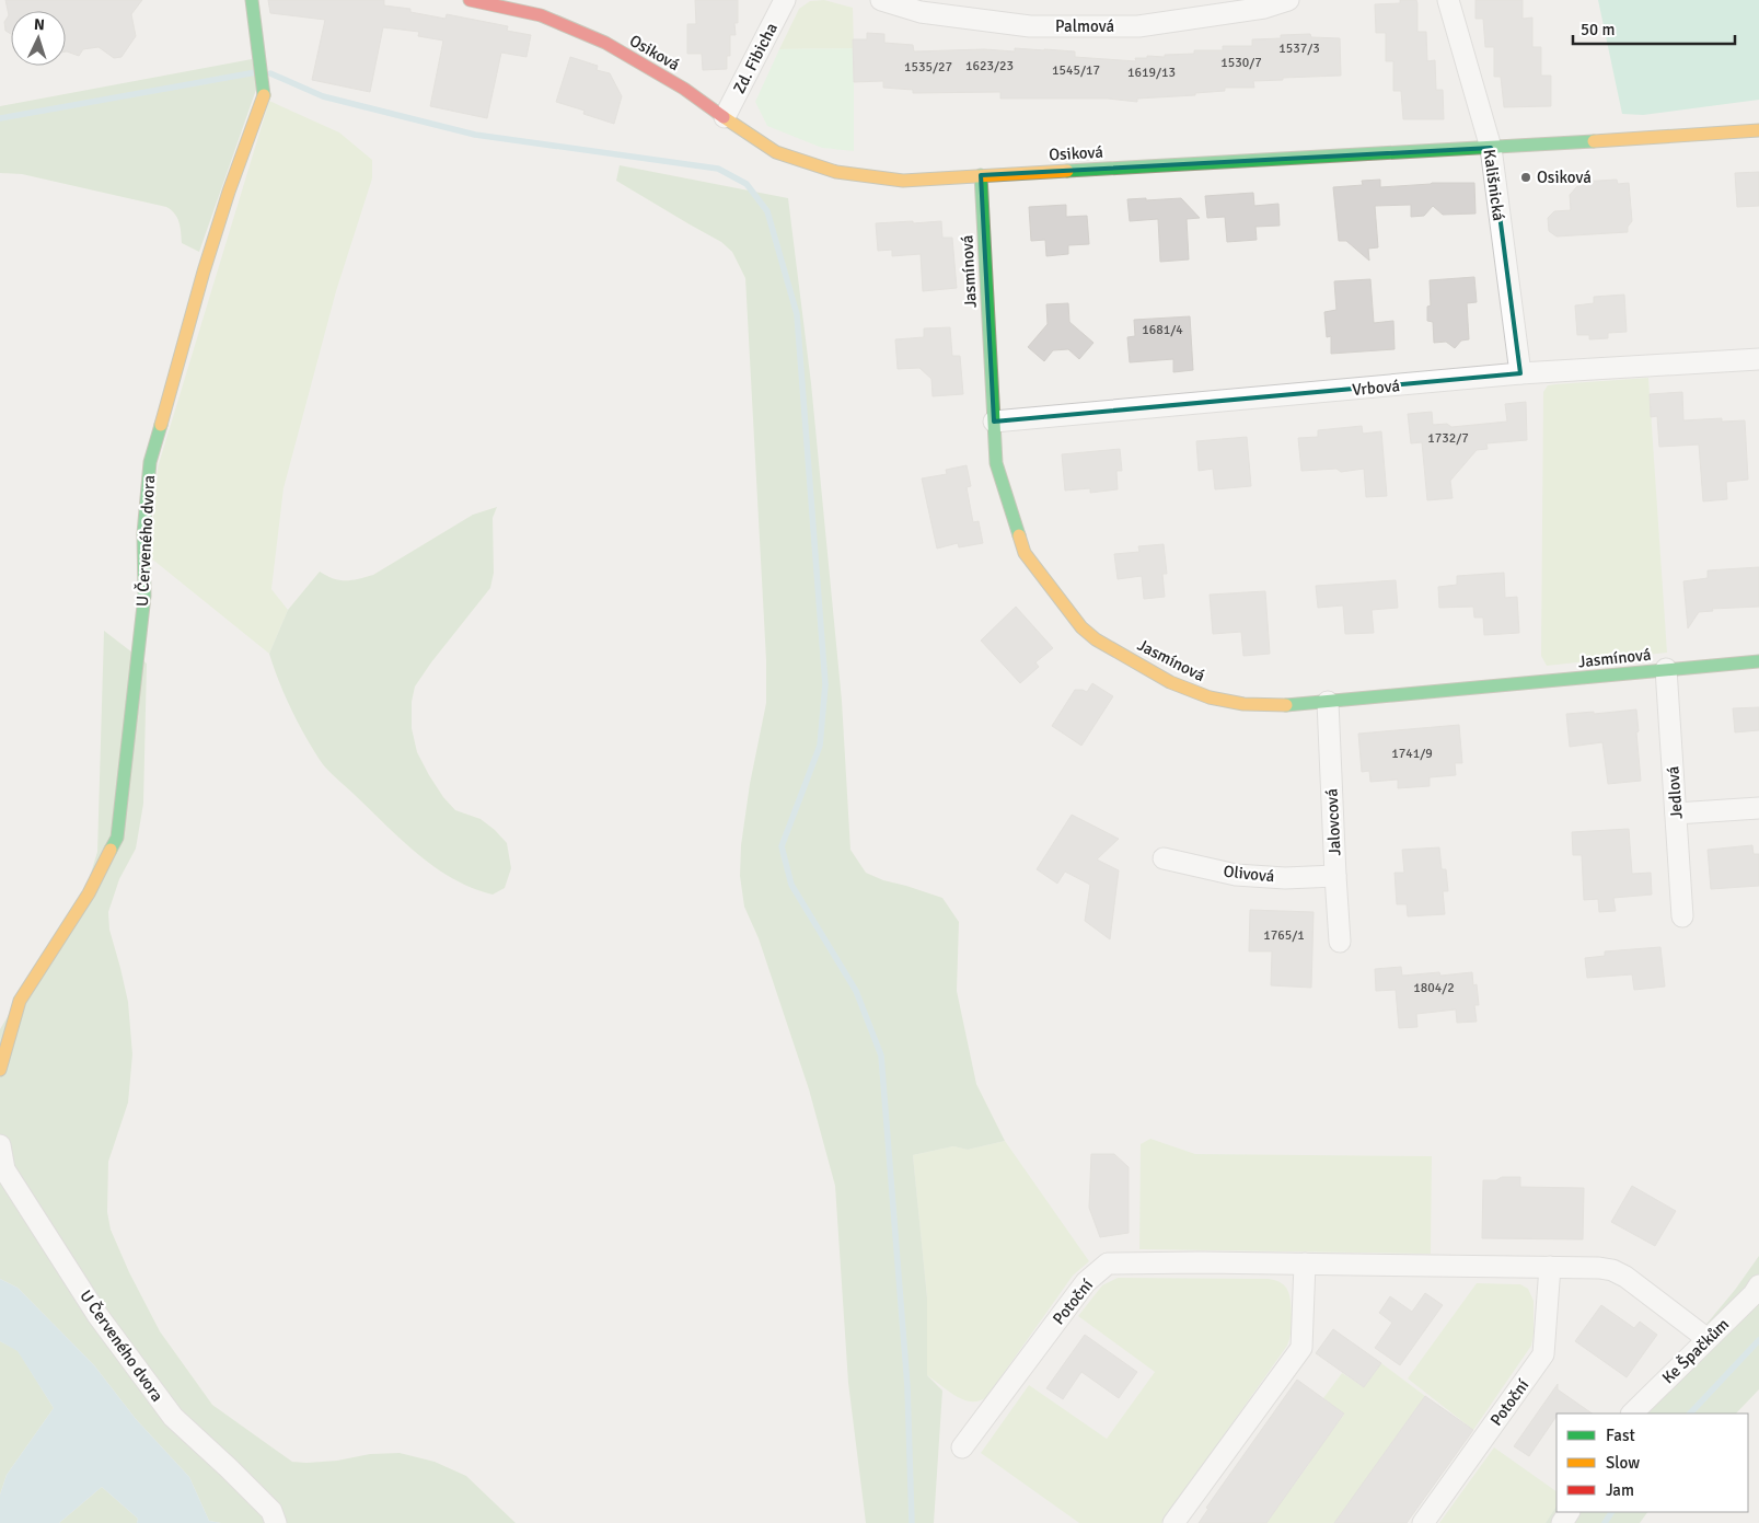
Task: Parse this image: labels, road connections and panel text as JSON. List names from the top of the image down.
{
  "streets": {
    "street": [
      "Palmová",
      "Osiková",
      "Zd. Fibicha",
      "Kališnická",
      "Jasmínová",
      "Vrbová",
      "U Červeného dvora",
      "Jedlová",
      "Jalovcová",
      "Olivová",
      "Potoční",
      "Ke Špačkům"
    ]
  },
  "crossings": [
    ["Osiková", "Zd. Fibicha"],
    ["Osiková", "Kališnická"],
    ["Osiková", "Jasmínová"],
    ["Kališnická", "Vrbová"],
    ["Jasmínová", "Vrbová"],
    ["Jasmínová", "Jedlová"],
    ["Jasmínová", "Jalovcová"],
    ["Jalovcová", "Olivová"],
    ["Potoční", "Ke Špačkům"]
  ],
  "places": ["Osiková"],
  "house_numbers": [
    "1537/3",
    "1530/7",
    "1623/23",
    "1535/27",
    "1545/17",
    "1619/13",
    "1681/4",
    "1732/7",
    "1741/9",
    "1765/1",
    "1804/2"
  ],
  "legend": ["Fast", "Slow", "Jam"],
  "scale_bar": "50 m",
  "north": "top"
}
